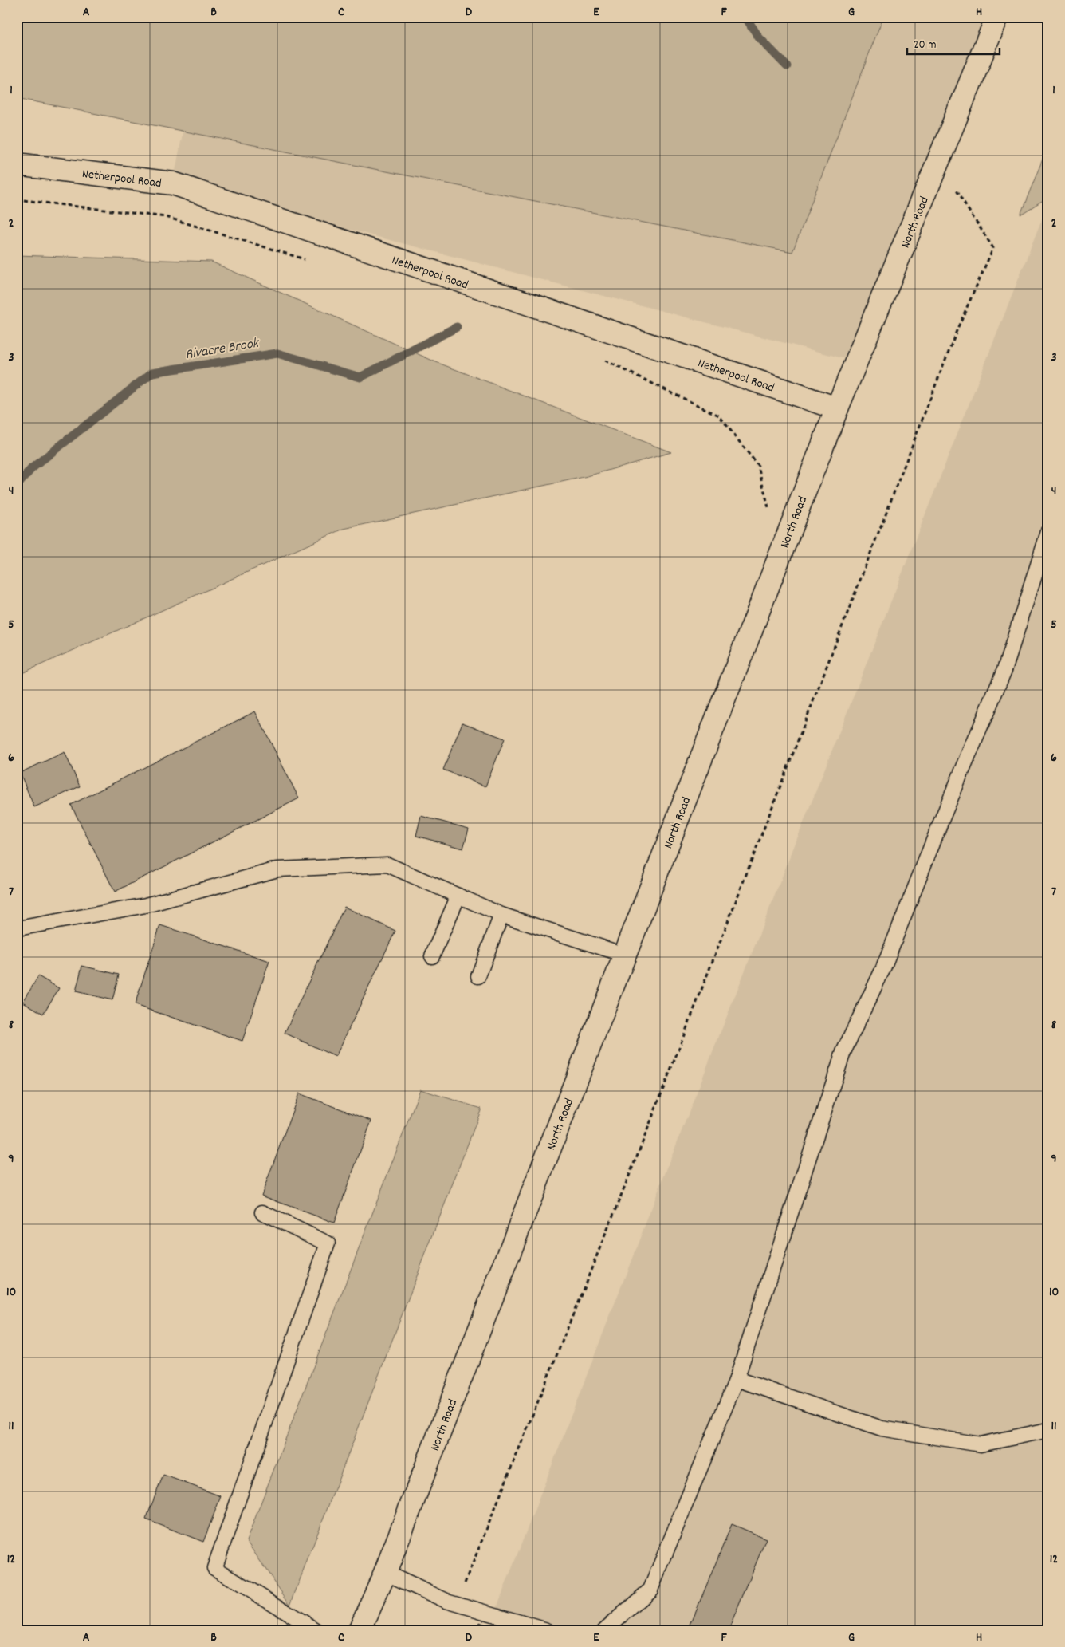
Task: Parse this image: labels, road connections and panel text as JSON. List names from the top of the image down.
{
  "streets": {
    "street": ["Netherpool Road", "North Road"]
  },
  "crossings": [
    ["Netherpool Road", "North Road"]
  ],
  "water": ["Rivacre Brook"],
  "scale_bar": "20 m",
  "grid": {
    "columns": [
      "A",
      "B",
      "C",
      "D",
      "E",
      "F",
      "G",
      "H"
    ],
    "rows": [
      "1",
      "2",
      "3",
      "4",
      "5",
      "6",
      "7",
      "8",
      "9",
      "10",
      "11",
      "12"
    ]
  }
}
